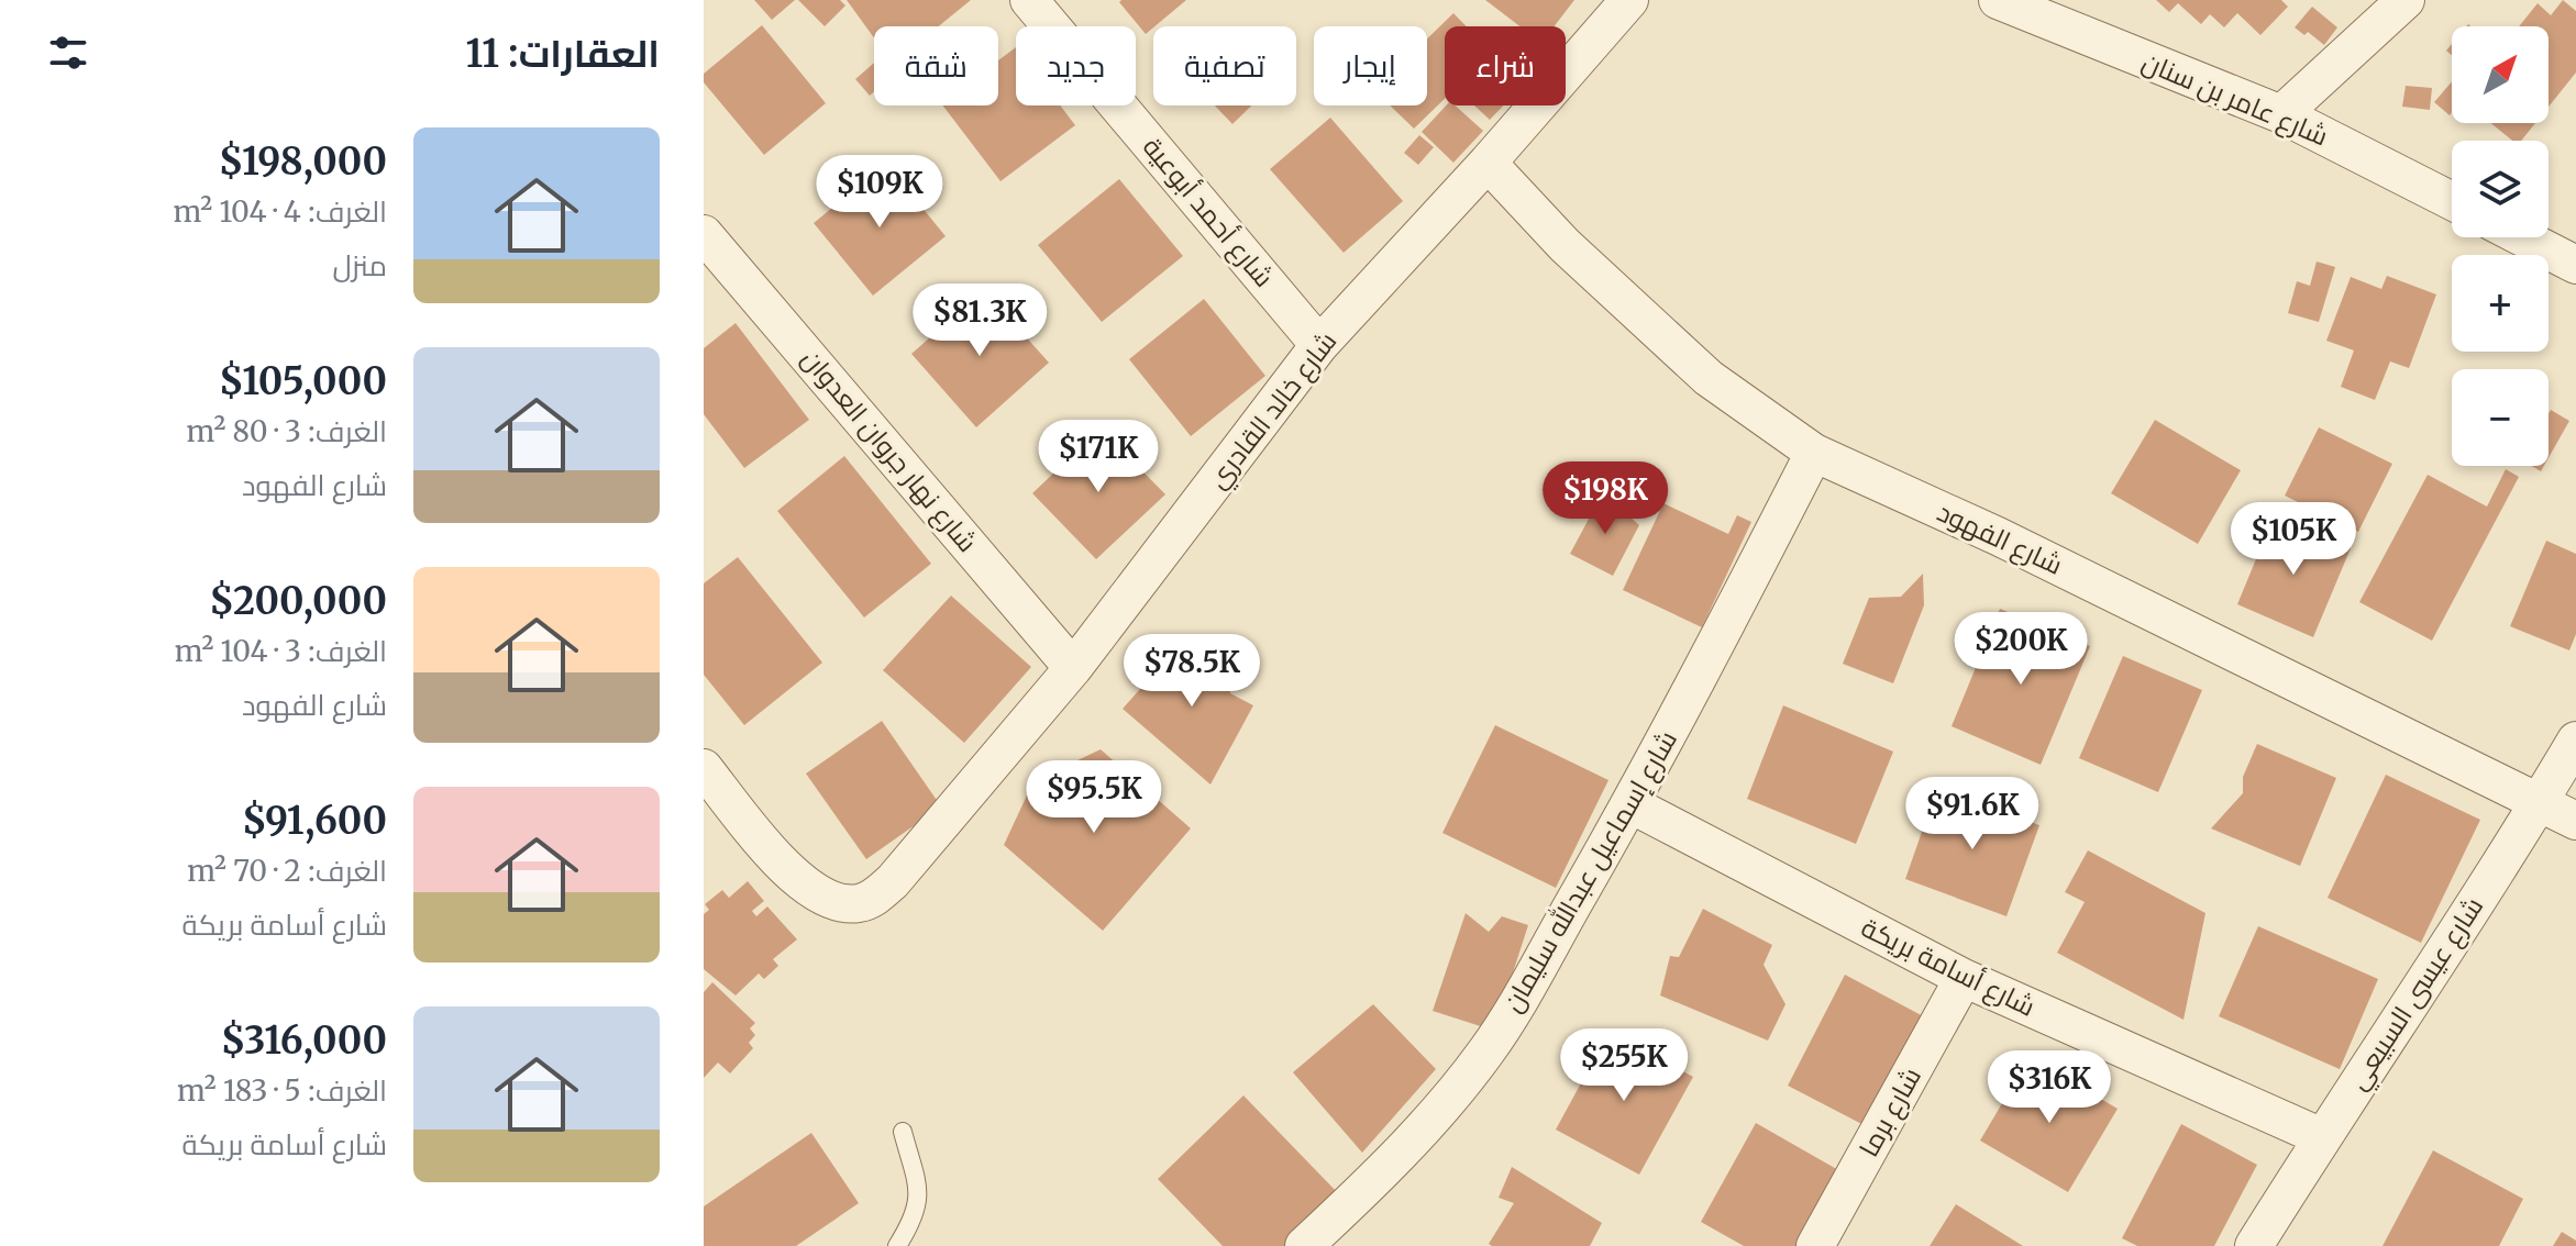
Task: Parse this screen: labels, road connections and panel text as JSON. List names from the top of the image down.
{
  "streets": {
    "street": [
      "شارع عامر بن سنان",
      "شارع أحمد أبوعية",
      "شارع خالد القادري",
      "شارع نهار جروان العدوان",
      "شارع الفهود",
      "شارع إسماعيل عبدالله سليمان",
      "شارع أسامة بريكة",
      "شارع عيسى السبيعي",
      "شارع برما"
    ]
  },
  "crossings": [
    ["شارع أحمد أبوعية", "شارع خالد القادري"],
    ["شارع خالد القادري", "شارع نهار جروان العدوان"],
    ["شارع خالد القادري", "شارع الفهود"],
    ["شارع الفهود", "شارع إسماعيل عبدالله سليمان"],
    ["شارع الفهود", "شارع عيسى السبيعي"],
    ["شارع إسماعيل عبدالله سليمان", "شارع أسامة بريكة"],
    ["شارع أسامة بريكة", "شارع عيسى السبيعي"],
    ["شارع أسامة بريكة", "شارع برما"]
  ],
  "north": "top right",
  "page": {
    "heading": "العقارات: 11",
    "map_buttons": ["+", "−"],
    "chip": [
      "شراء",
      "إيجار",
      "تصفية",
      "جديد",
      "شقة"
    ],
    "list": [
      {
        "name": "$198,000",
        "note": "الغرف: 4 · 104 m² · منزل"
      },
      {
        "name": "$105,000",
        "note": "الغرف: 3 · 80 m² · شارع الفهود"
      },
      {
        "name": "$200,000",
        "note": "الغرف: 3 · 104 m² · شارع الفهود"
      },
      {
        "name": "$91,600",
        "note": "الغرف: 2 · 70 m² · شارع أسامة بريكة"
      },
      {
        "name": "$316,000",
        "note": "الغرف: 5 · 183 m² · شارع أسامة بريكة"
      }
    ],
    "price": [
      "$109K",
      "$81.3K",
      "$171K",
      "$198K",
      "$105K",
      "$200K",
      "$78.5K",
      "$95.5K",
      "$91.6K",
      "$255K",
      "$316K"
    ]
  }
}
